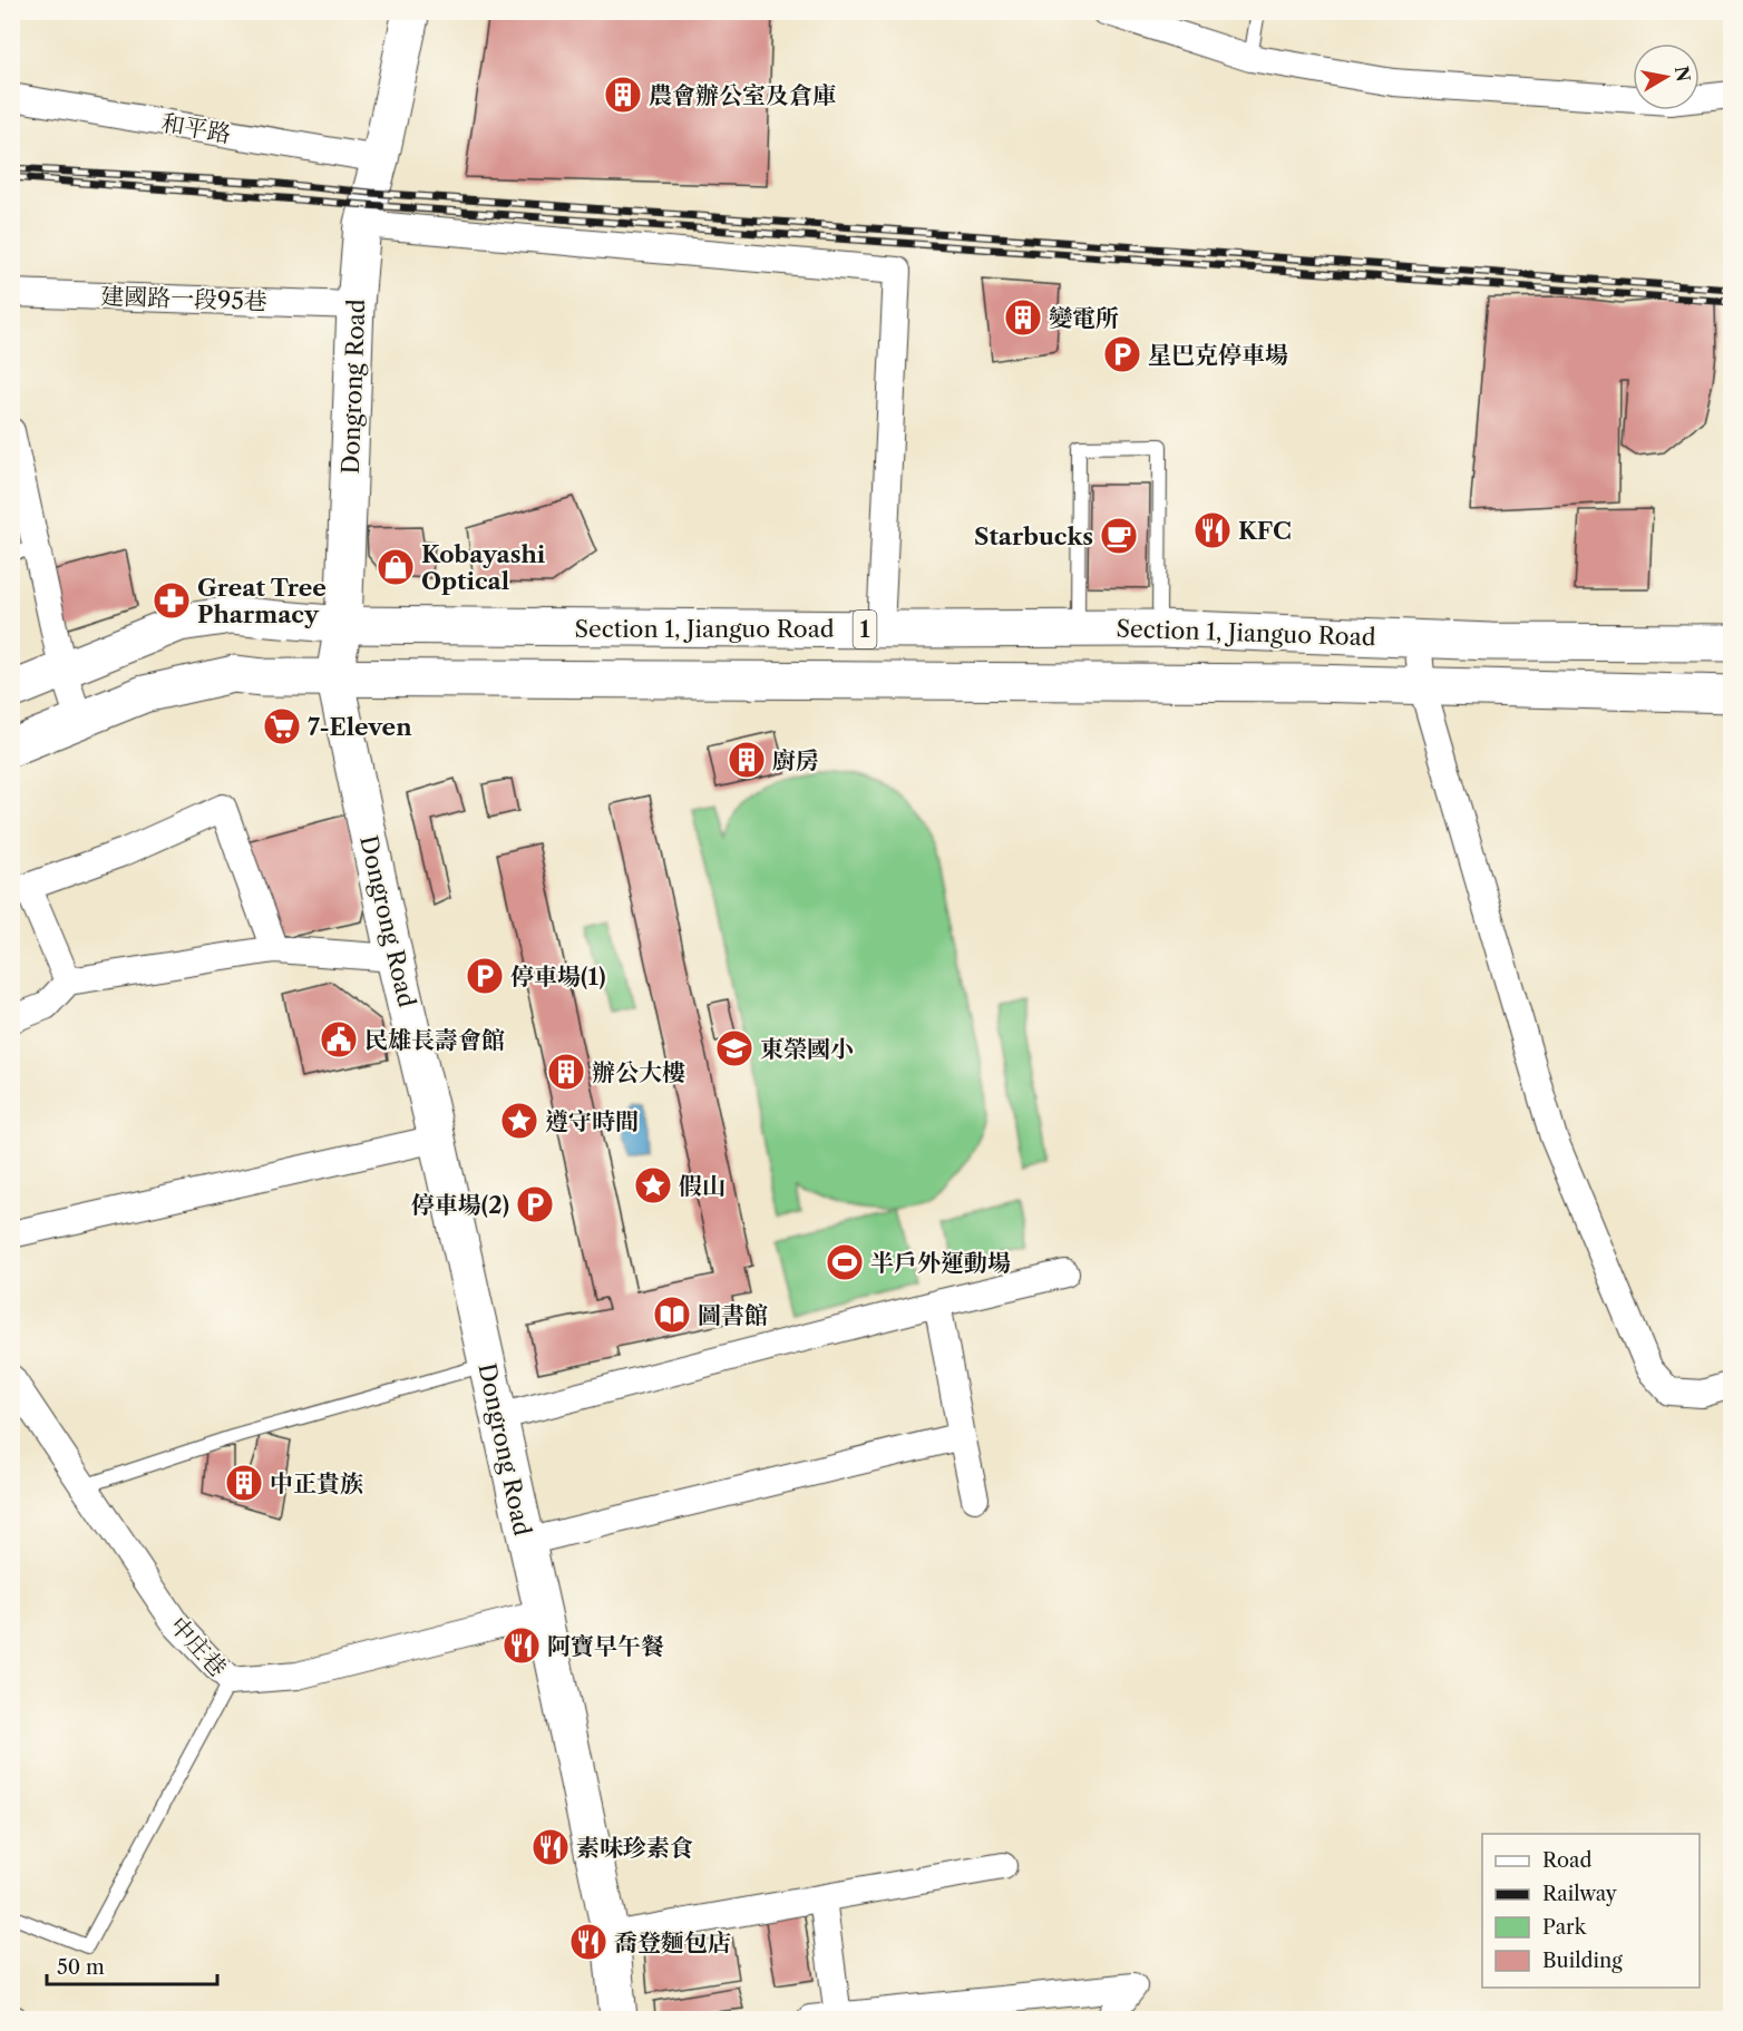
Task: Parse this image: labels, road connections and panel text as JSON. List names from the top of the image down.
{
  "streets": {
    "main road": ["Dongrong Road", "Section 1, Jianguo Road", "1"],
    "street": ["和平路", "建國路一段95巷", "中庄巷"]
  },
  "crossings": [
    ["和平路", "Dongrong Road"],
    ["建國路一段95巷", "Dongrong Road"],
    ["Dongrong Road", "Section 1, Jianguo Road"],
    ["Dongrong Road", "中庄巷"]
  ],
  "places": {
    "building": [
      "農會辦公室及倉庫",
      "變電所",
      "廚房",
      "辦公大樓",
      "中正貴族"
    ],
    "parking": ["星巴克停車場", "停車場(1)", "停車場(2)"],
    "restaurant": [
      "KFC",
      "阿寶早午餐",
      "素味珍素食",
      "喬登麵包店"
    ],
    "cafe": ["Starbucks"],
    "shop": ["Kobayashi Optical"],
    "pharmacy": ["Great Tree Pharmacy"],
    "supermarket": ["7-Eleven"],
    "public building": ["民雄長壽會館"],
    "school or university": ["東榮國小"],
    "place": ["遵守時間", "假山"],
    "sports": ["半戶外運動場"],
    "library": ["圖書館"]
  },
  "legend": [
    "Road",
    "Railway",
    "Park",
    "Building"
  ],
  "scale_bar": "50 m",
  "north": "right"
}
